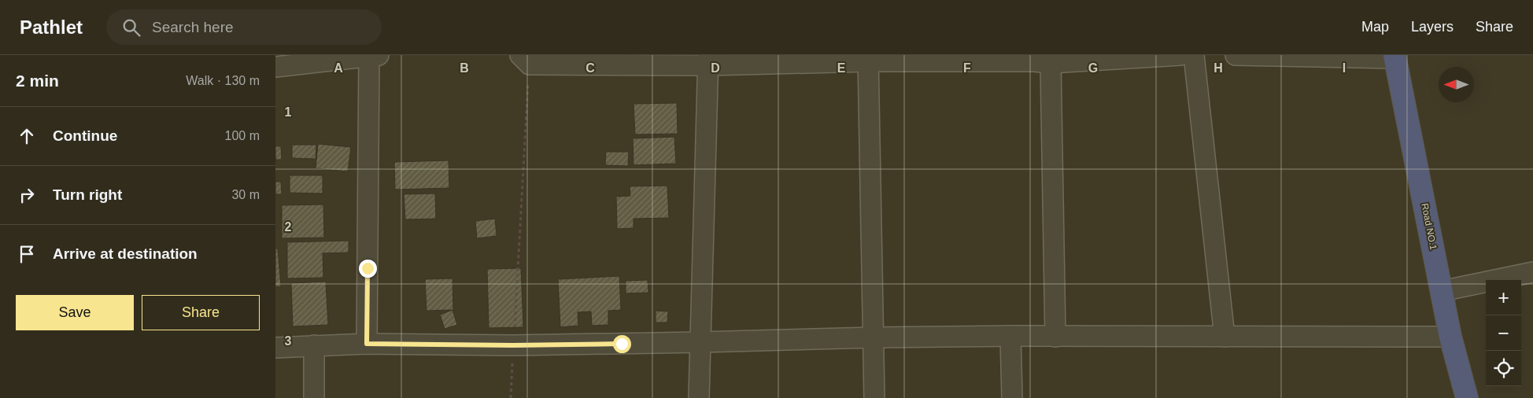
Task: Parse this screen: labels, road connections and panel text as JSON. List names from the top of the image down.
{
  "streets": {
    "highway": ["Road NO.1"]
  },
  "north": "left",
  "page": {
    "header": "Pathlet",
    "search": "Search here",
    "nav": ["Map", "Layers", "Share"],
    "heading": ["2 min", "Walk · 130 m"],
    "list": [
      ["Continue", "100 m"],
      ["Turn right", "30 m"],
      "Arrive at destination"
    ],
    "map_buttons": ["+", "−"],
    "buttons": ["Save", "Share"]
  },
  "grid": {
    "columns": [
      "A",
      "B",
      "C",
      "D",
      "E",
      "F",
      "G",
      "H",
      "I"
    ],
    "rows": ["1", "2", "3"]
  }
}
